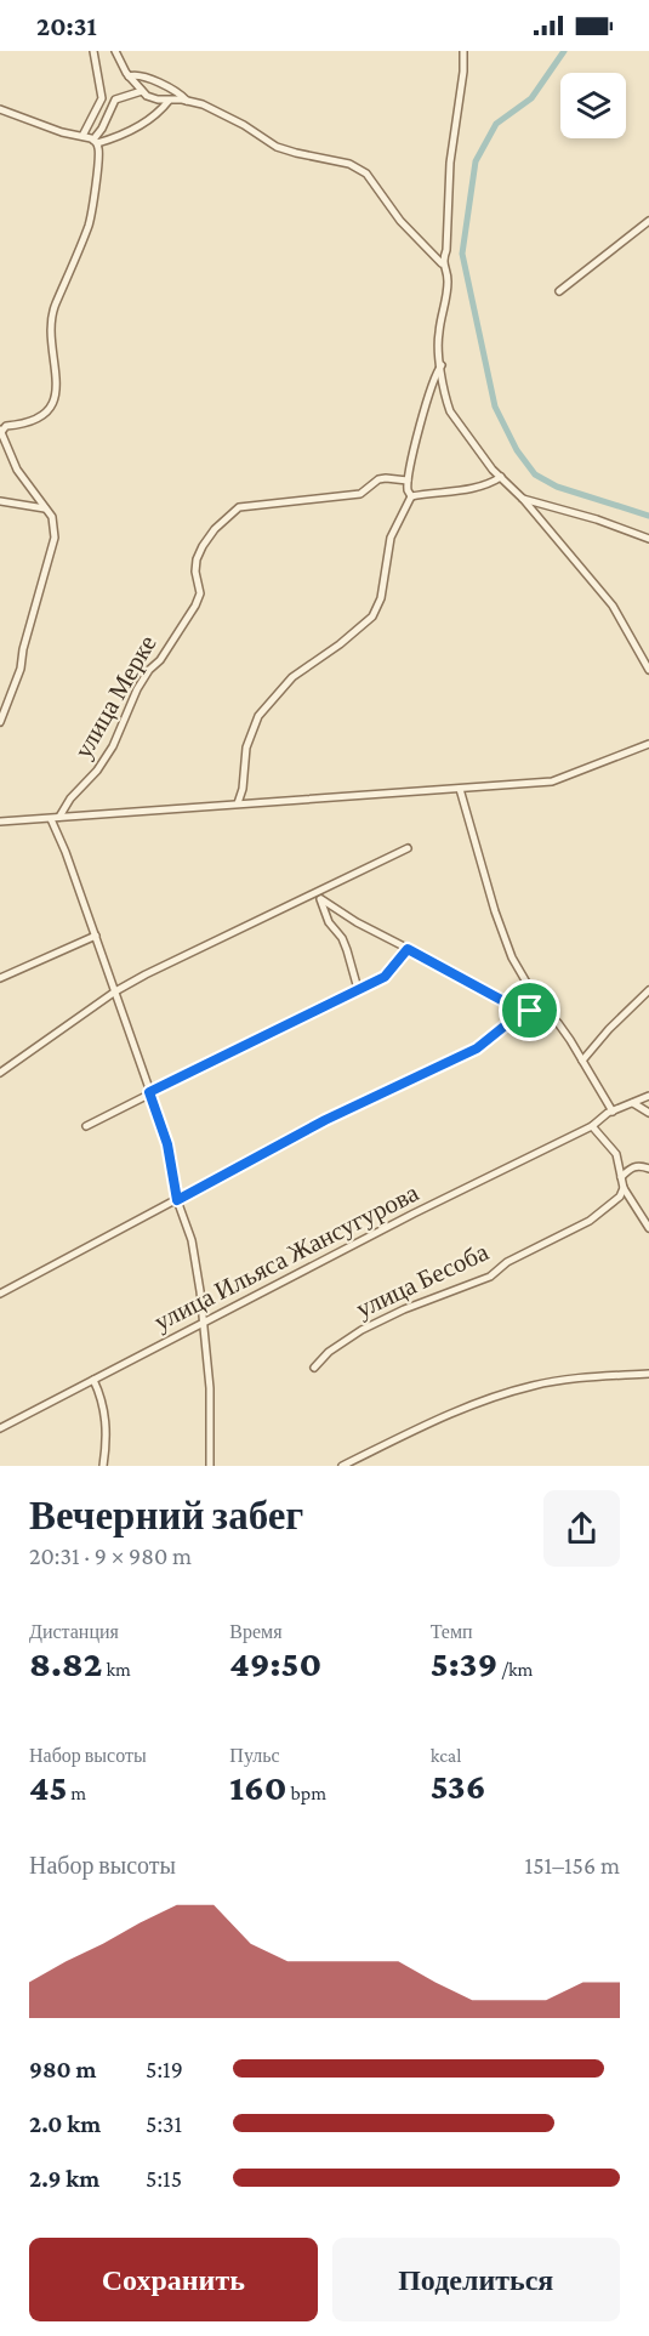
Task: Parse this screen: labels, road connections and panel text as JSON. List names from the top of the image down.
{
  "streets": {
    "street": ["улица Мерке", "улица Ильяса Жансугурова", "улица Бесоба"]
  },
  "page": {
    "status": "20:31",
    "heading": ["Вечерний забег", "20:31 · 9 × 980 m"],
    "stats": [
      ["Дистанция", "8.82 km"],
      ["Время", "49:50"],
      ["Темп", "5:39 /km"],
      ["Набор высоты", "45 m"],
      ["Пульс", "160 bpm"],
      ["kcal", "536"]
    ],
    "chart": ["Набор высоты", "151–156 m"],
    "list": [
      {
        "name": "980 m",
        "note": "5:19"
      },
      {
        "name": "2.0 km",
        "note": "5:31"
      },
      {
        "name": "2.9 km",
        "note": "5:15"
      }
    ],
    "buttons": ["Сохранить", "Поделиться"]
  }
}
